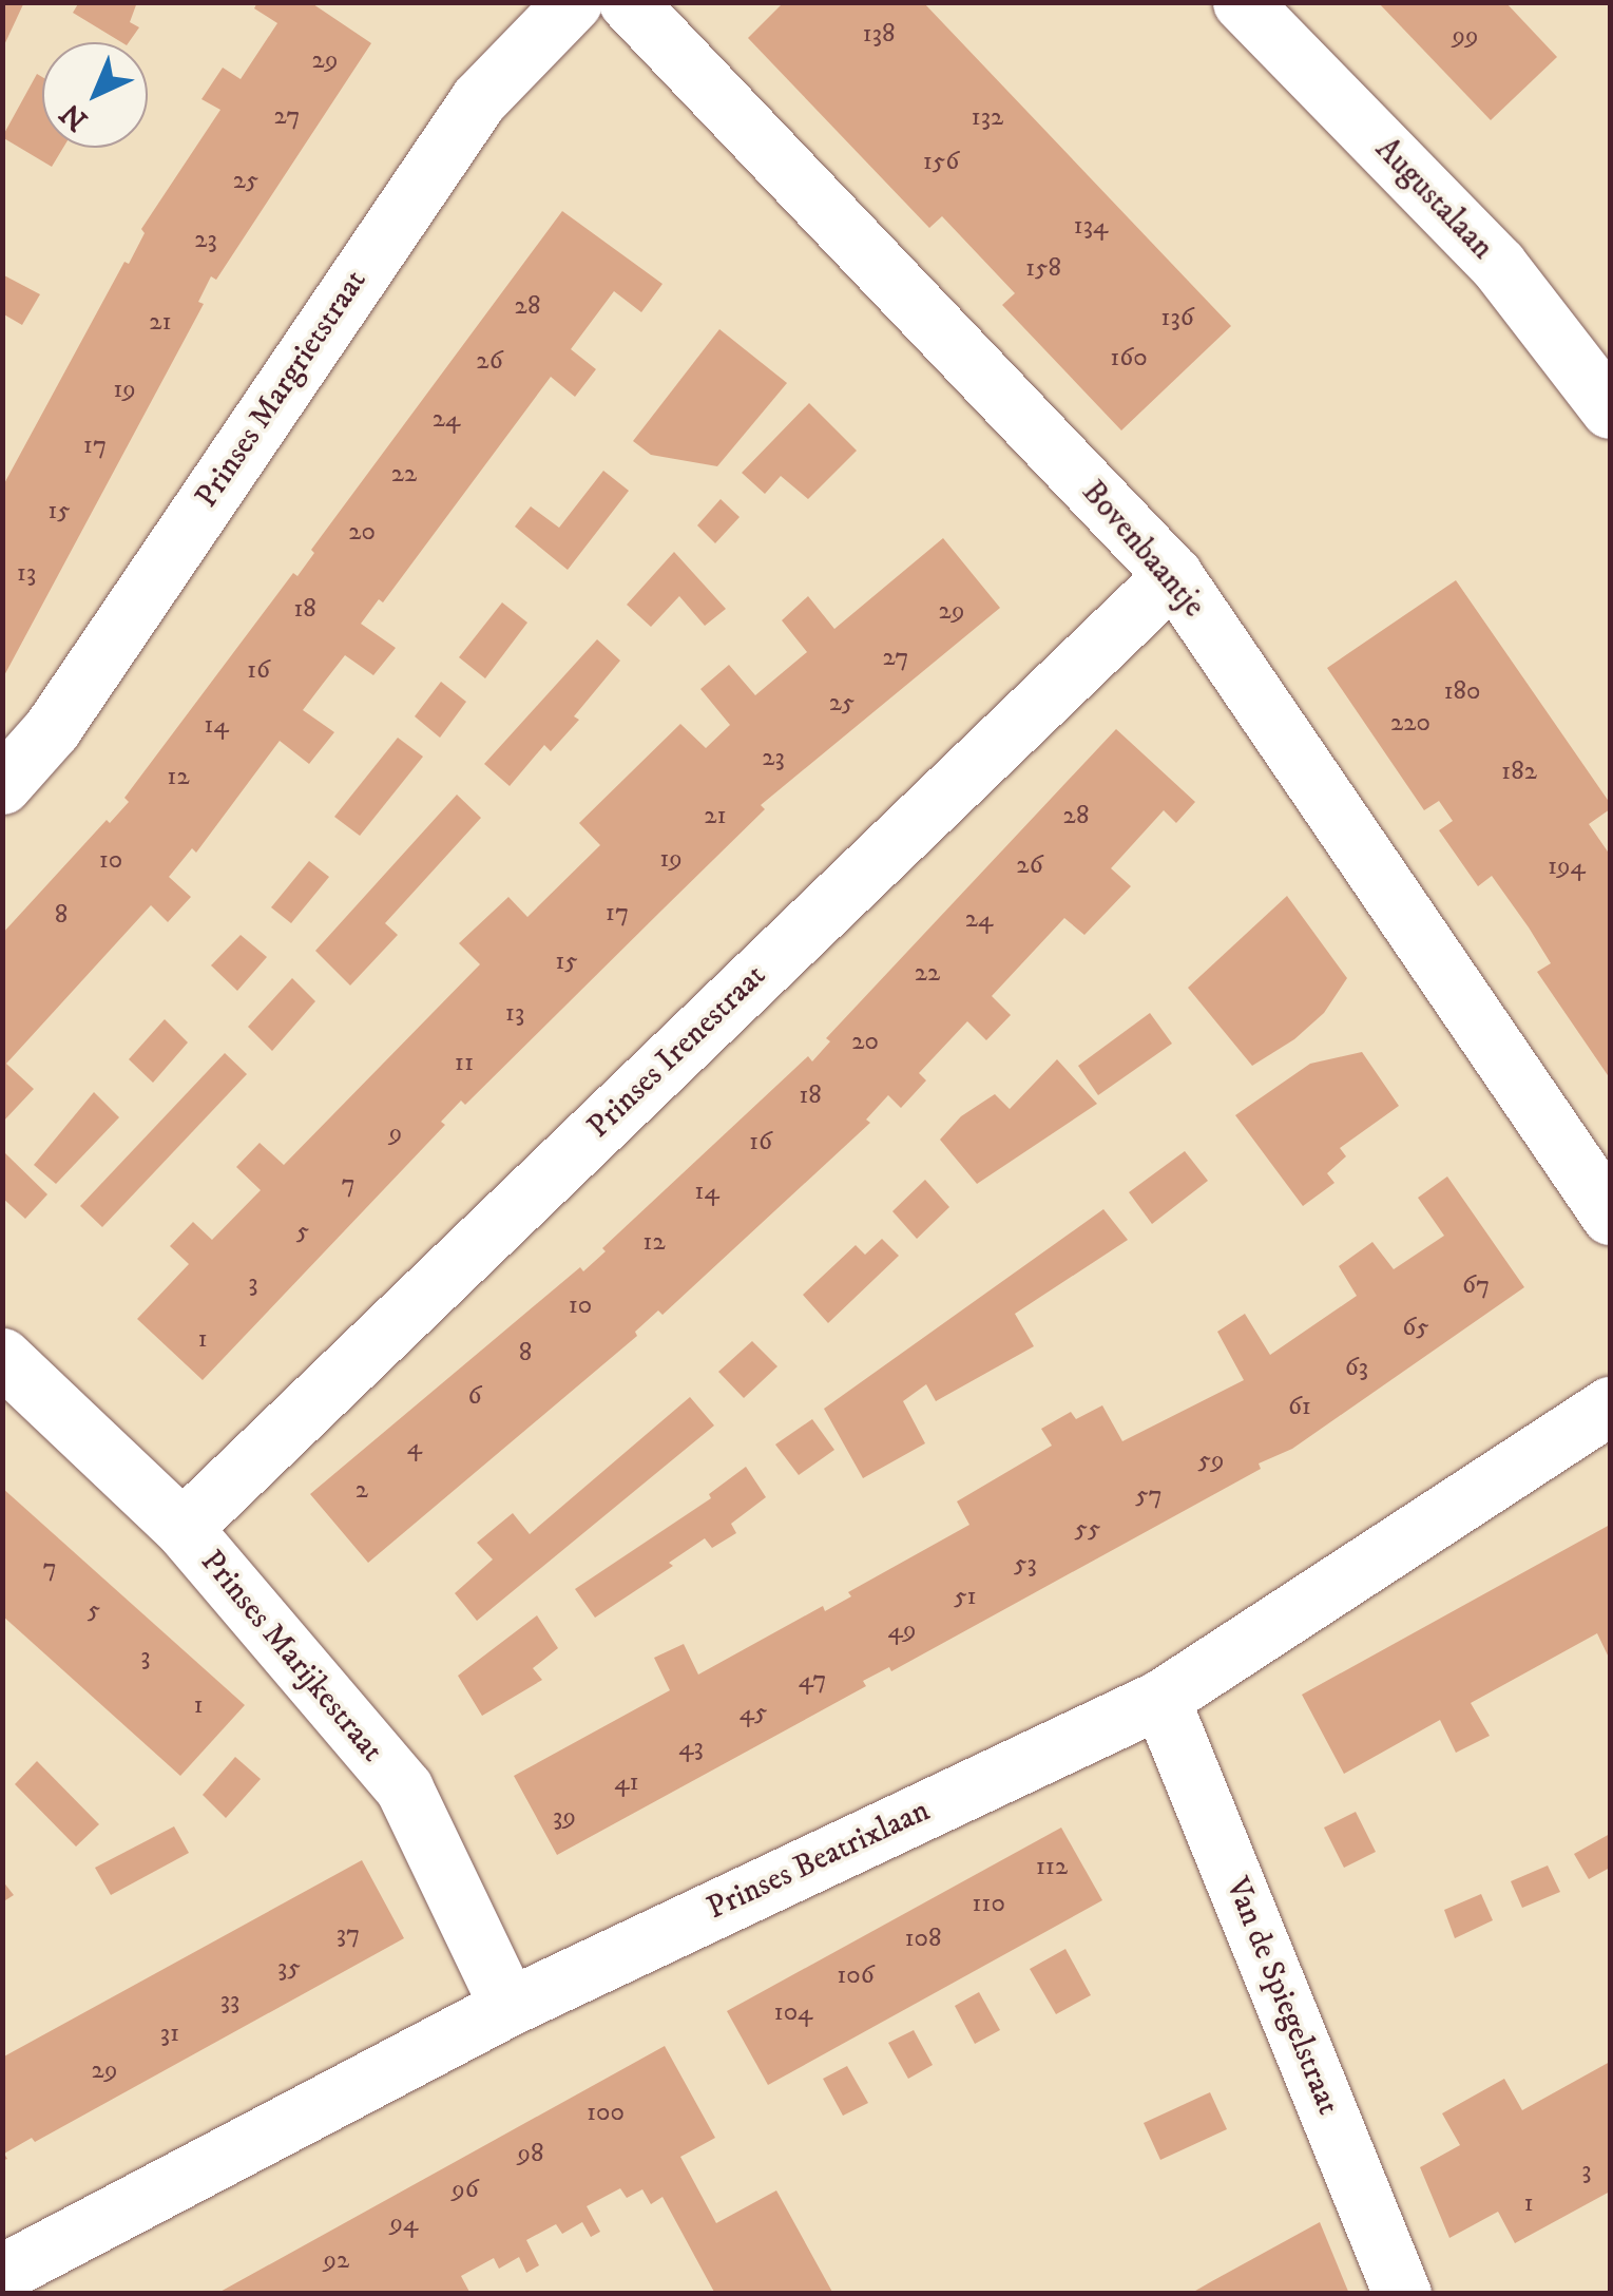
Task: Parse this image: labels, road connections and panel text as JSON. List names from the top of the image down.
{
  "streets": {
    "street": [
      "Augustalaan",
      "Prinses Margrietstraat",
      "Bovenbaantje",
      "Prinses Irenestraat",
      "Prinses Marijkestraat",
      "Prinses Beatrixlaan",
      "Van de Spiegelstraat"
    ]
  },
  "crossings": [
    ["Bovenbaantje", "Prinses Irenestraat"],
    ["Prinses Irenestraat", "Prinses Marijkestraat"],
    ["Prinses Marijkestraat", "Prinses Beatrixlaan"],
    ["Prinses Beatrixlaan", "Van de Spiegelstraat"]
  ],
  "house_numbers": [
    "138",
    "99",
    "29",
    "27",
    "132",
    "156",
    "25",
    "134",
    "23",
    "158",
    "28",
    "136",
    "21",
    "160",
    "26",
    "19",
    "24",
    "17",
    "22",
    "15",
    "20",
    "13",
    "18",
    "29",
    "27",
    "16",
    "180",
    "25",
    "220",
    "14",
    "23",
    "182",
    "12",
    "21",
    "28",
    "19",
    "10",
    "26",
    "194",
    "17",
    "8",
    "24",
    "15",
    "22",
    "13",
    "20",
    "11",
    "18",
    "9",
    "16",
    "7",
    "14",
    "5",
    "12",
    "3",
    "67",
    "10",
    "65",
    "1",
    "8",
    "63",
    "6",
    "61",
    "4",
    "59",
    "2",
    "57",
    "55",
    "53",
    "7",
    "51",
    "5",
    "49",
    "3",
    "47",
    "1",
    "45",
    "43",
    "41",
    "39",
    "112",
    "110",
    "37",
    "108",
    "35",
    "106",
    "33",
    "104",
    "31",
    "29",
    "100",
    "98",
    "3",
    "96",
    "1",
    "94",
    "92"
  ],
  "north": "bottom left"
}
